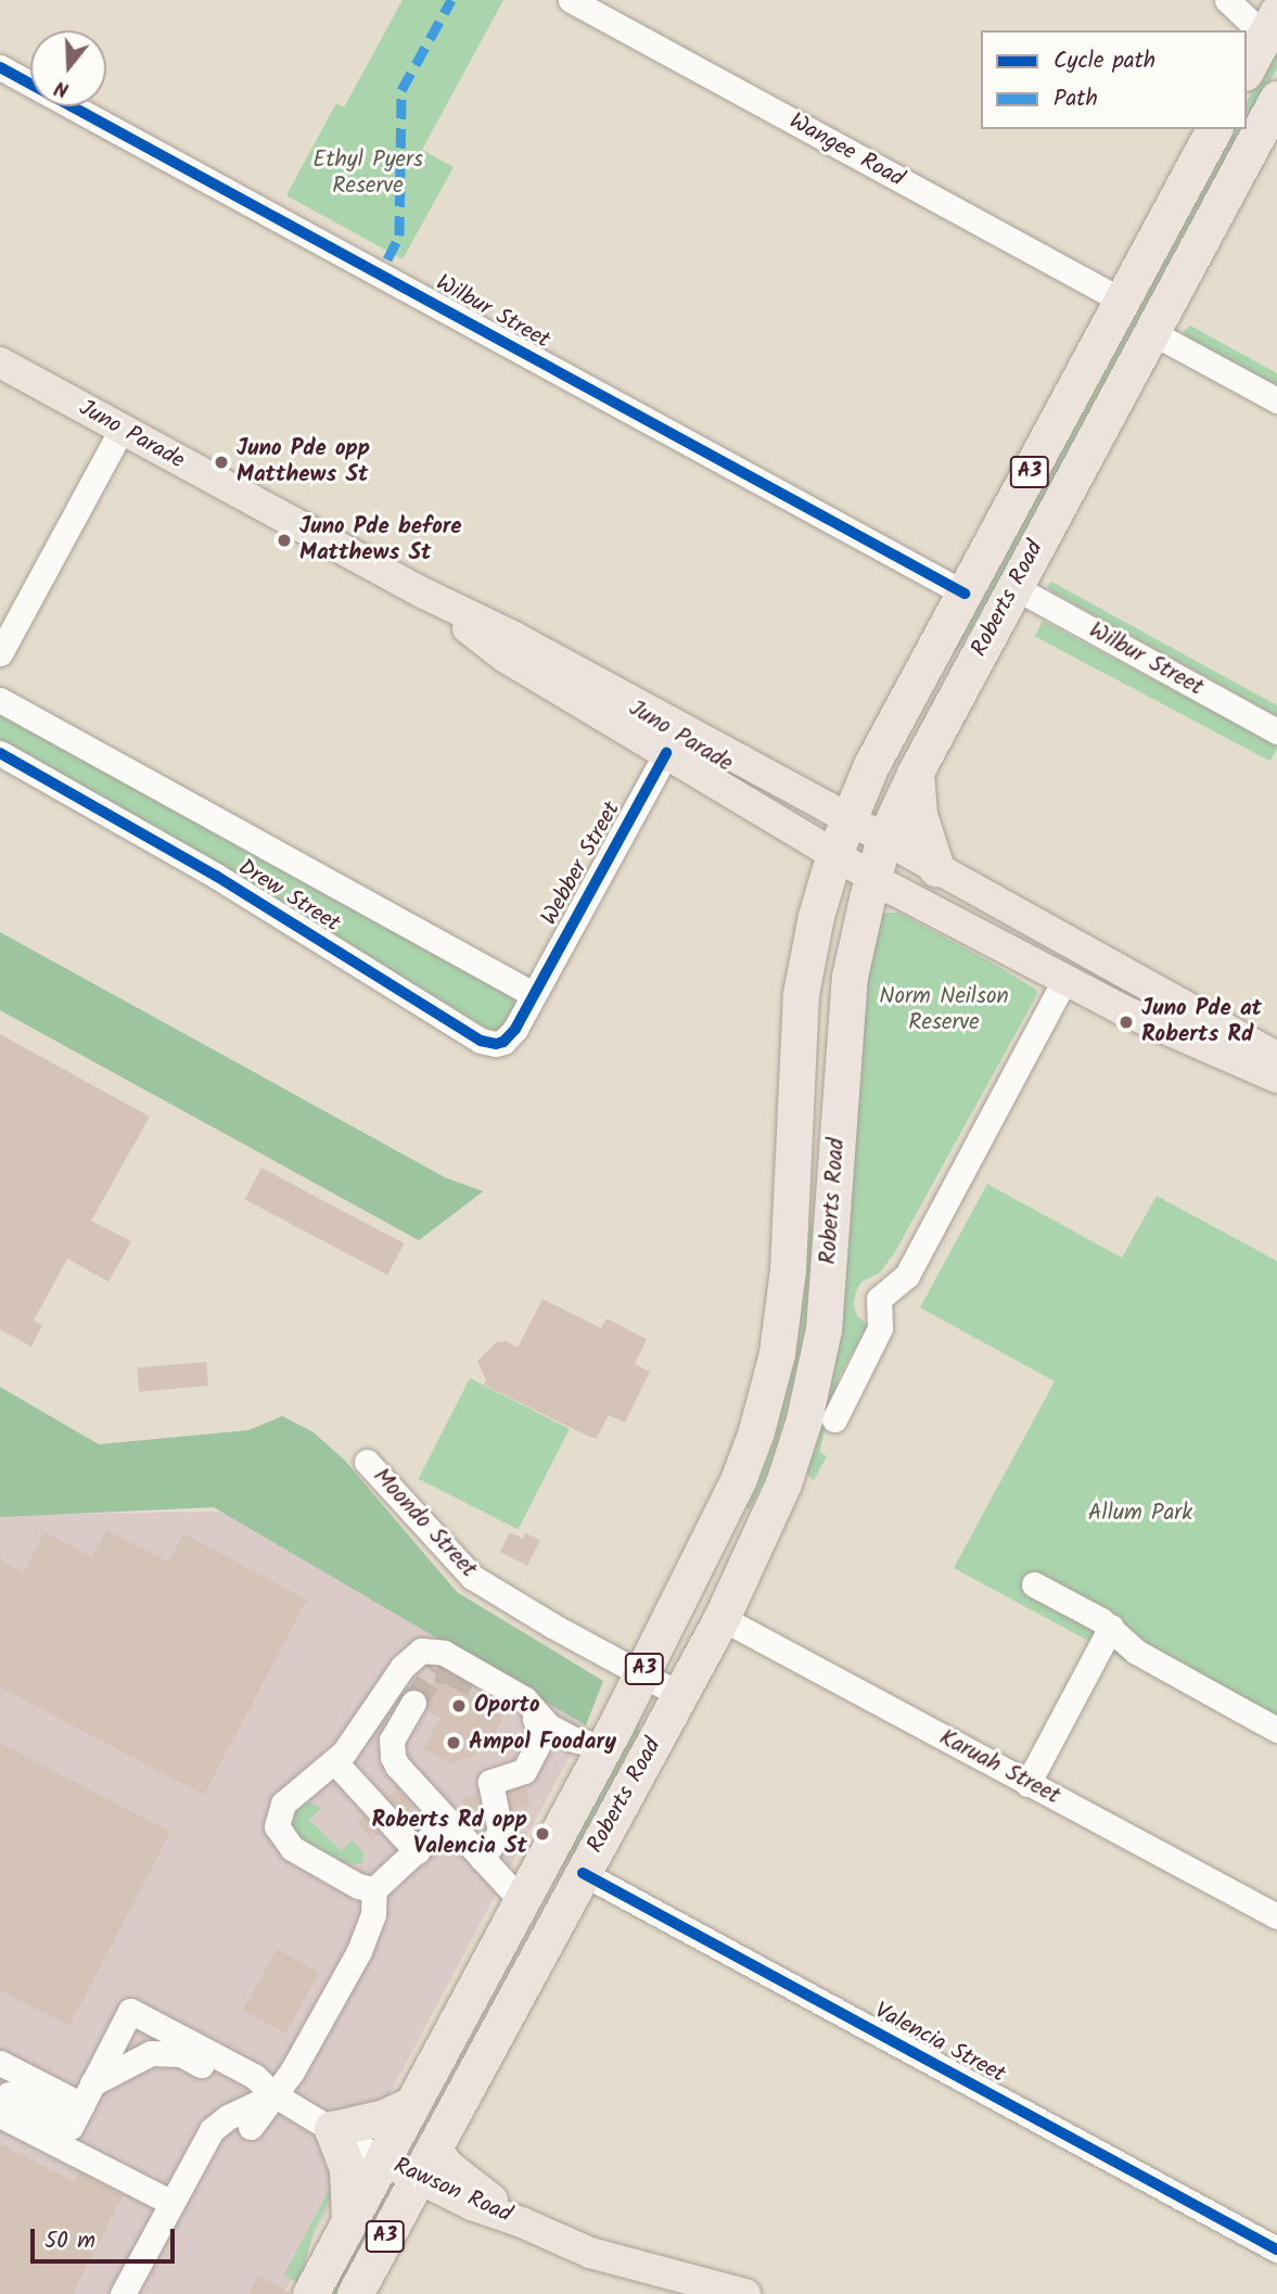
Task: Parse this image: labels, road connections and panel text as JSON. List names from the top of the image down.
{
  "streets": {
    "highway": ["A3", "Roberts Road"],
    "main road": ["Juno Parade", "Rawson Road"],
    "street": [
      "Wangee Road",
      "Wilbur Street",
      "Webber Street",
      "Drew Street",
      "Moondo Street",
      "Karuah Street",
      "Valencia Street"
    ]
  },
  "crossings": [
    ["Wangee Road", "Roberts Road"],
    ["Wilbur Street", "Roberts Road"],
    ["Juno Parade", "Roberts Road"],
    ["Juno Parade", "Webber Street"],
    ["Roberts Road", "Moondo Street"],
    ["Roberts Road", "Karuah Street"],
    ["Roberts Road", "Valencia Street"],
    ["Roberts Road", "Rawson Road"],
    ["Webber Street", "Drew Street"]
  ],
  "parks": ["Ethyl Pyers Reserve", "Norm Neilson Reserve", "Allum Park"],
  "places": [
    "Juno Pde opp Matthews St",
    "Juno Pde before Matthews St",
    "Juno Pde at Roberts Rd",
    "Oporto",
    "Ampol Foodary",
    "Roberts Rd opp Valencia St"
  ],
  "legend": ["Cycle path", "Path"],
  "scale_bar": "50 m",
  "north": "bottom"
}
